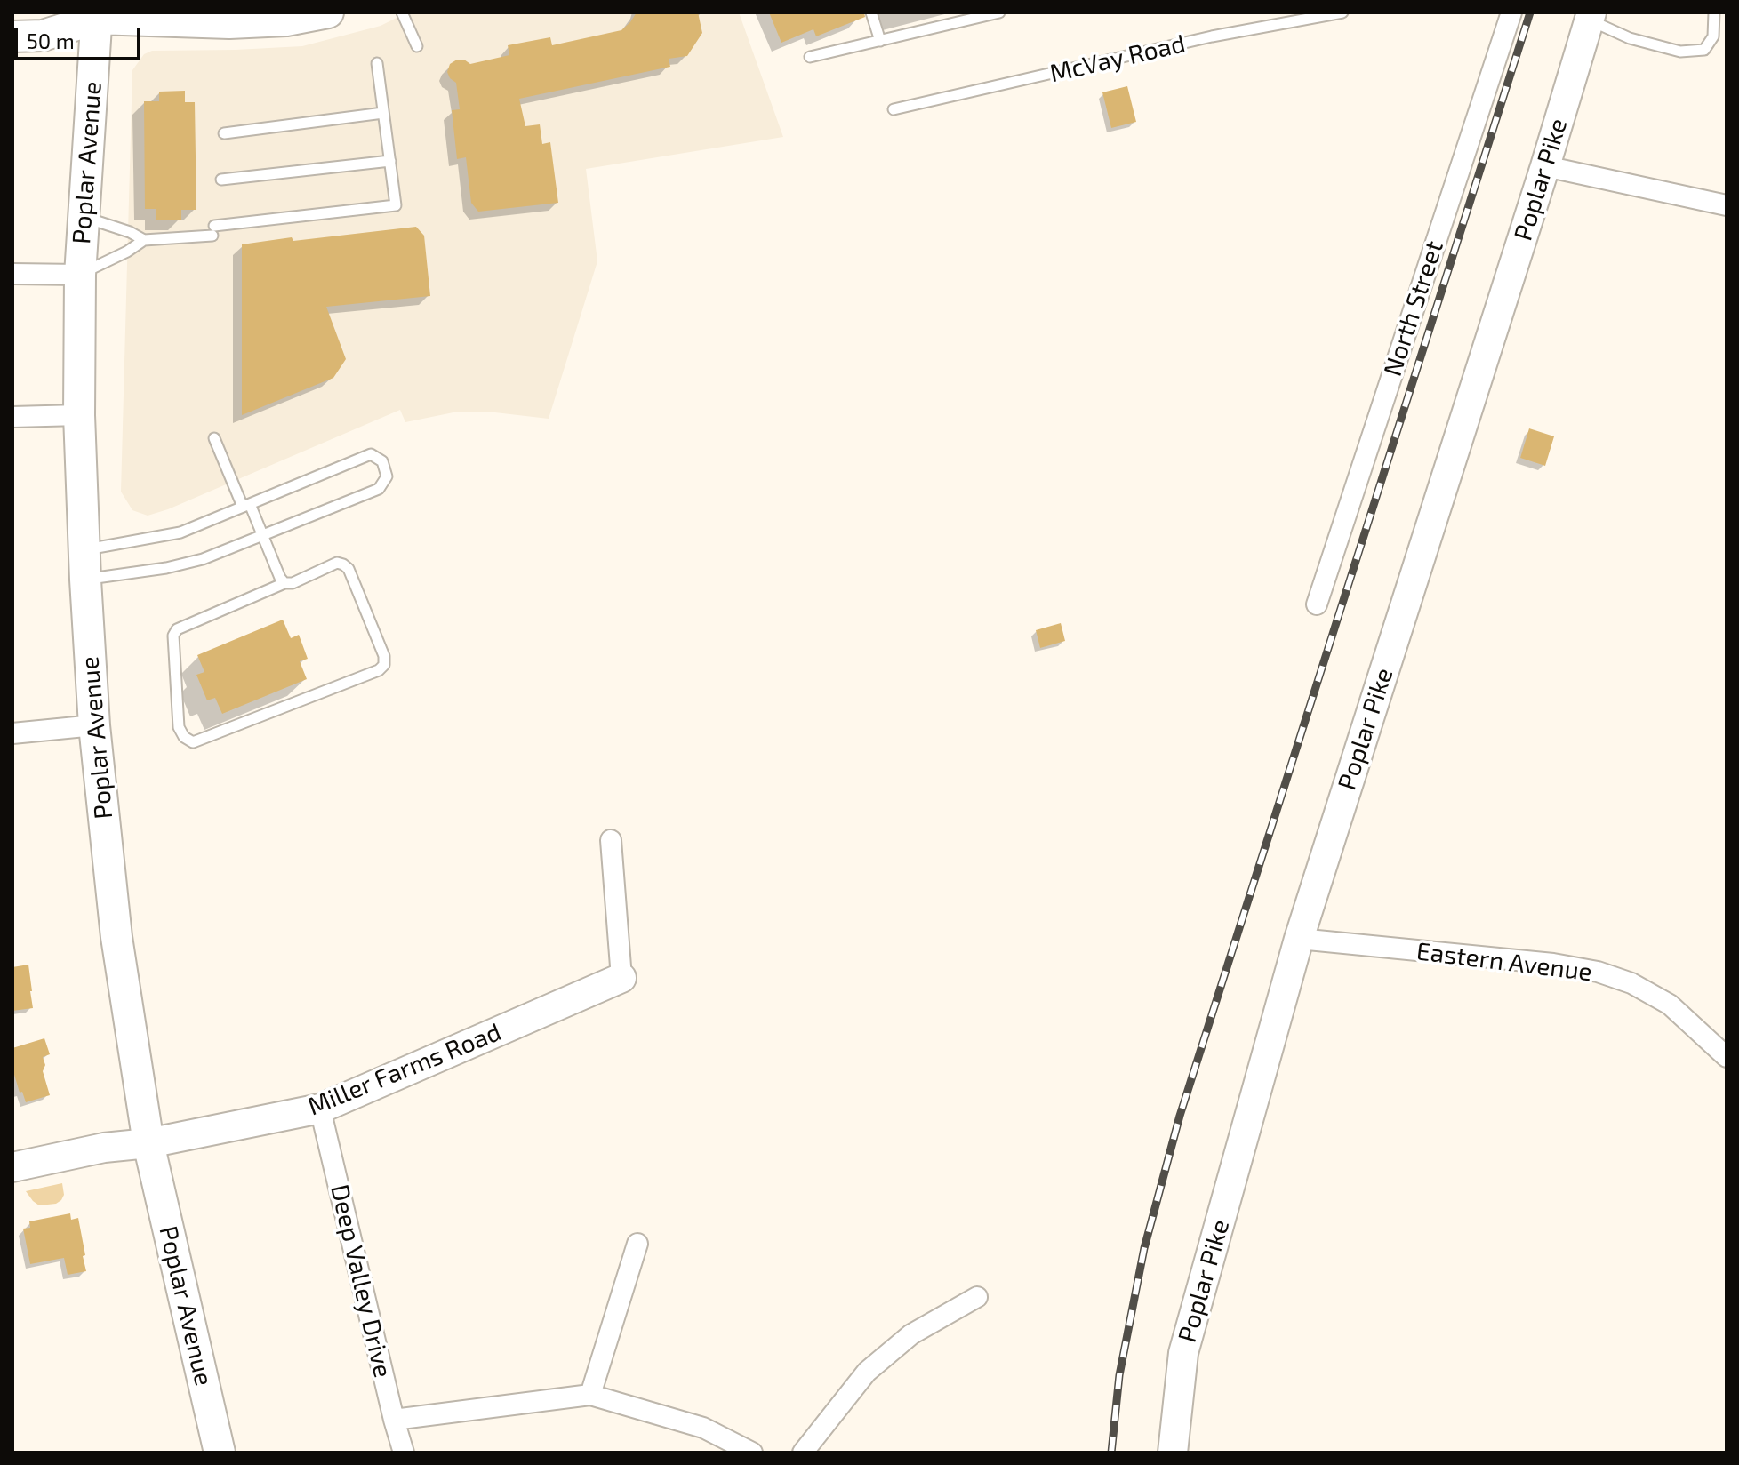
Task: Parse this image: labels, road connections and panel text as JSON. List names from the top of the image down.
{
  "streets": {
    "main road": ["Poplar Avenue", "Poplar Pike", "Miller Farms Road"],
    "street": ["North Street", "Eastern Avenue", "Deep Valley Drive"],
    "lane": ["McVay Road"]
  },
  "crossings": [
    ["Poplar Avenue", "Miller Farms Road"],
    ["Poplar Pike", "Eastern Avenue"],
    ["Miller Farms Road", "Deep Valley Drive"]
  ],
  "scale_bar": "50 m"
}
